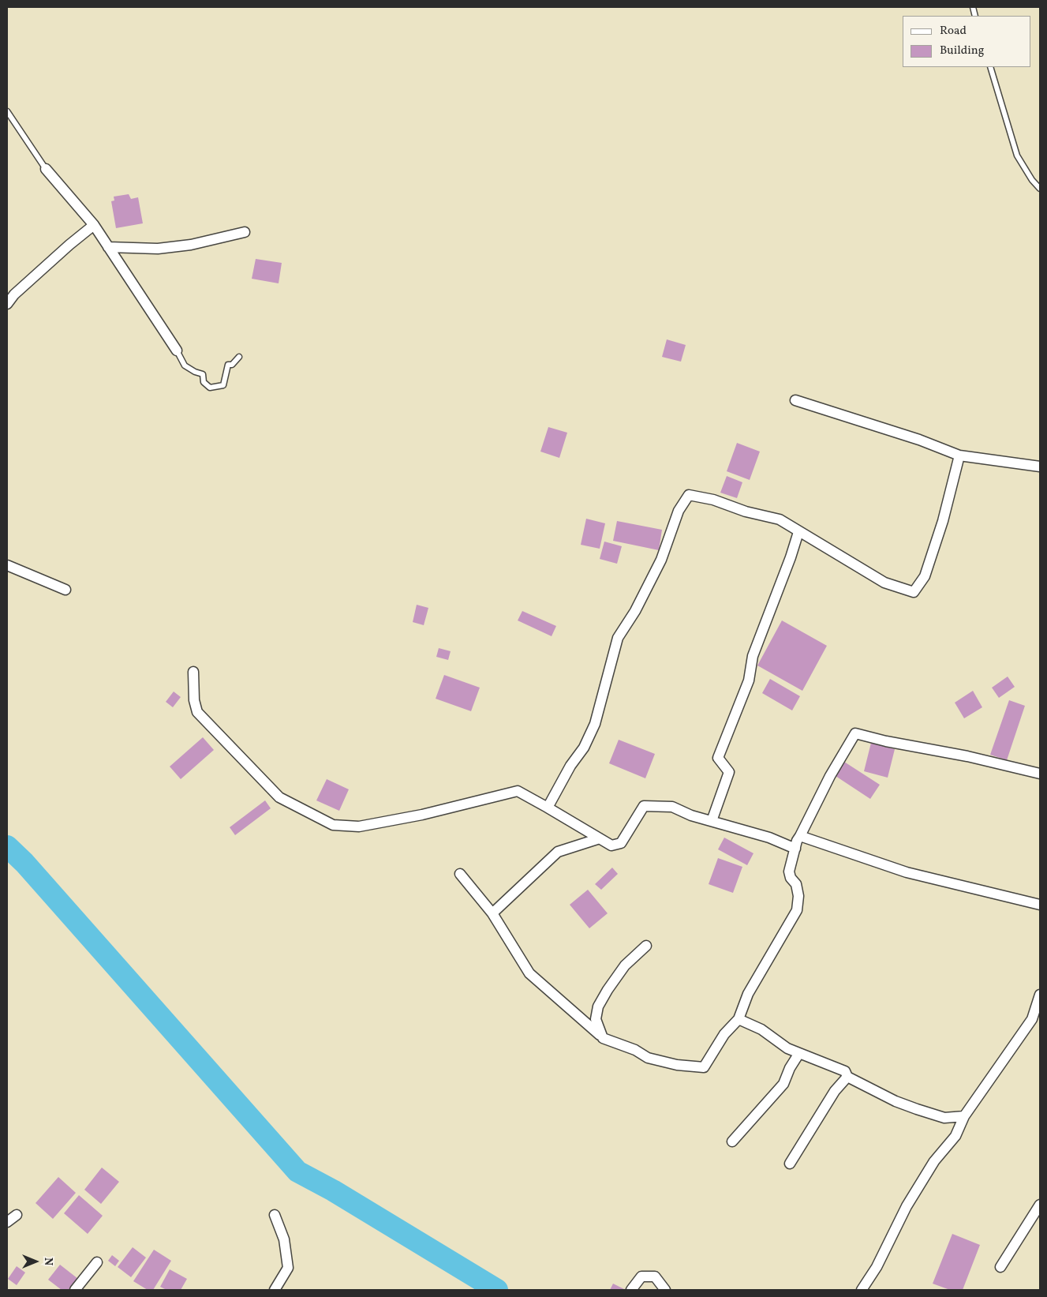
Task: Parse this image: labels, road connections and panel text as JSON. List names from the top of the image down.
{
  "legend": ["Road", "Building"],
  "north": "right"
}
